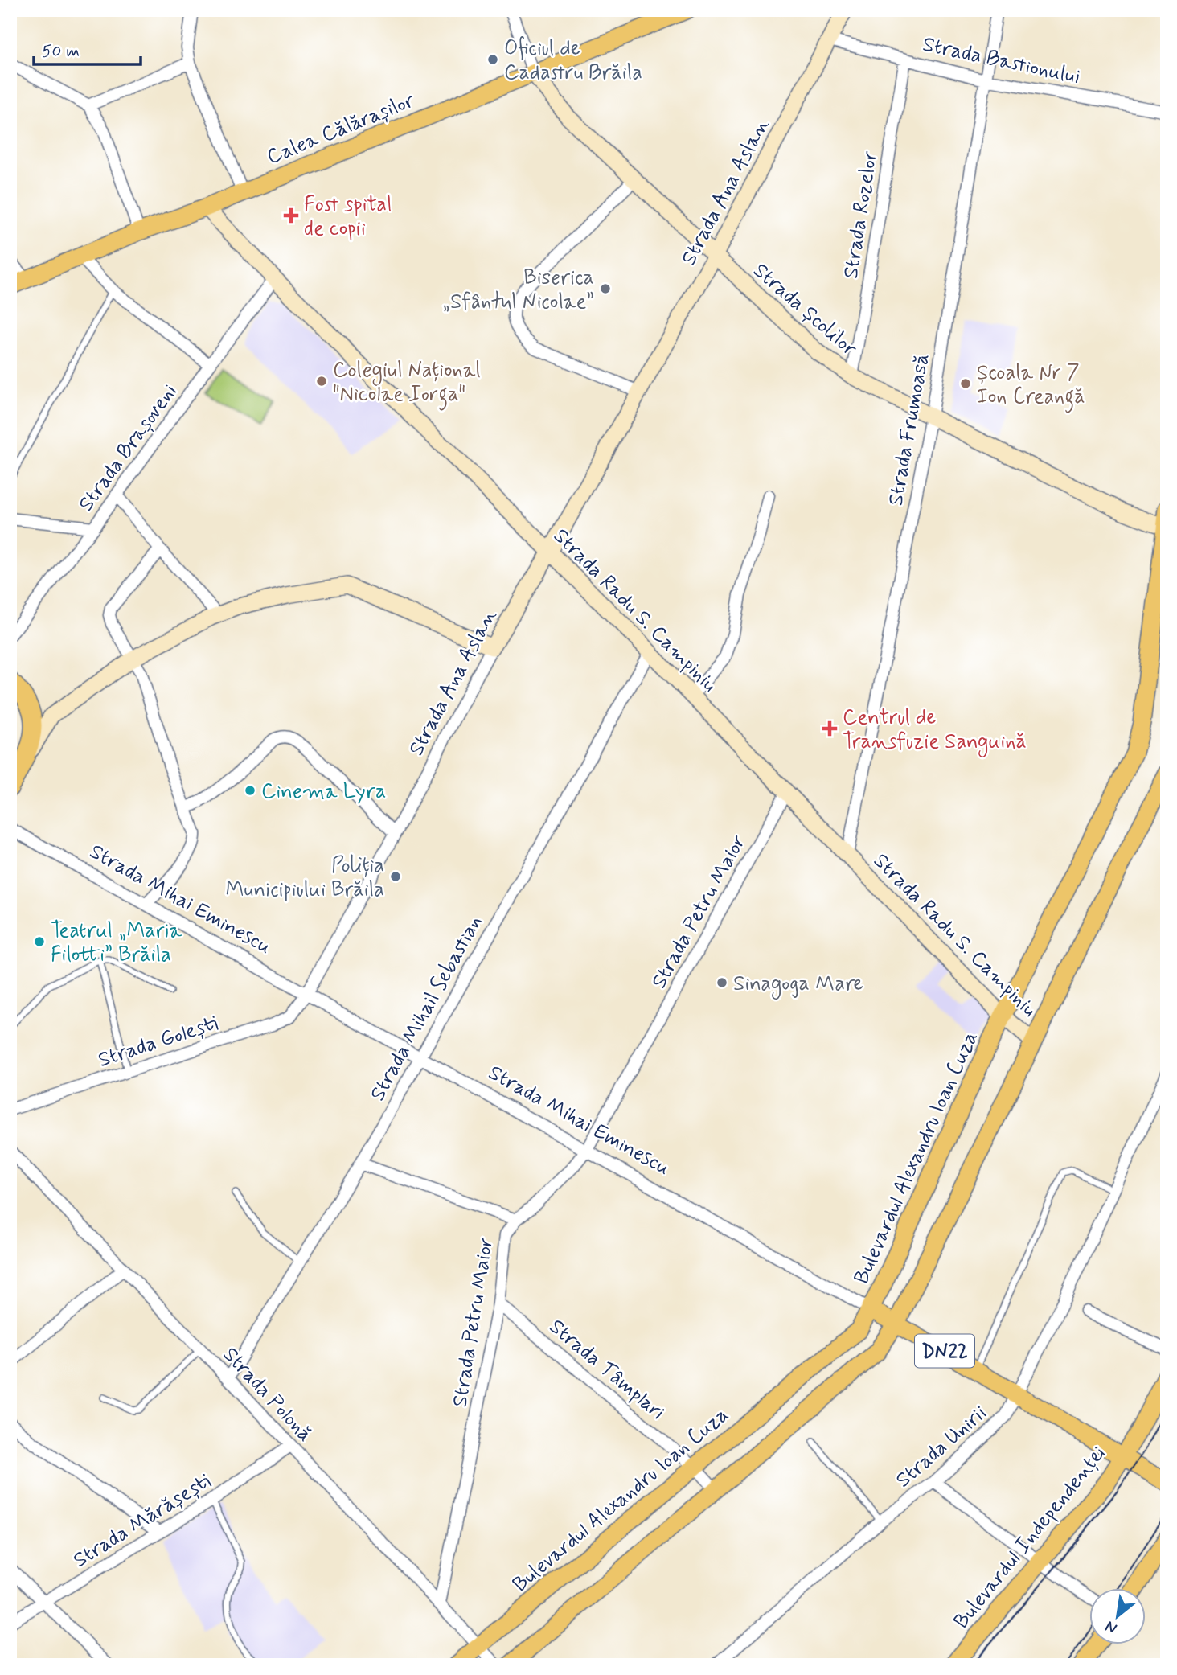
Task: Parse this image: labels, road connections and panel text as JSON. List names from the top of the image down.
{
  "streets": {
    "main road": [
      "Calea Călărașilor",
      "Strada Ana Aslan",
      "Strada Școlilor",
      "Strada Radu S. Campiniu",
      "Strada Mihai Eminescu",
      "Bulevardul Alexandru Ioan Cuza",
      "DN22",
      "Bulevardul Independenței"
    ],
    "street": [
      "Strada Bastionului",
      "Strada Rozelor",
      "Strada Frumoasă",
      "Strada Brașoveni",
      "Strada Petru Maior",
      "Strada Mihail Sebastian",
      "Strada Golești",
      "Strada Tâmplari",
      "Strada Polonă",
      "Strada Unirii",
      "Strada Mărășești"
    ]
  },
  "crossings": [
    ["Strada Bastionului", "Strada Ana Aslan"],
    ["Strada Bastionului", "Strada Rozelor"],
    ["Strada Bastionului", "Strada Frumoasă"],
    ["Calea Călărașilor", "Strada Școlilor"],
    ["Calea Călărașilor", "Strada Radu S. Campiniu"],
    ["Strada Ana Aslan", "Strada Școlilor"],
    ["Strada Ana Aslan", "Strada Radu S. Campiniu"],
    ["Strada Ana Aslan", "Strada Mihai Eminescu"],
    ["Strada Ana Aslan", "Strada Golești"],
    ["Strada Rozelor", "Strada Școlilor"],
    ["Strada Școlilor", "Strada Frumoasă"],
    ["Strada Școlilor", "Bulevardul Alexandru Ioan Cuza"],
    ["Strada Frumoasă", "Strada Radu S. Campiniu"],
    ["Strada Brașoveni", "Strada Radu S. Campiniu"],
    ["Strada Radu S. Campiniu", "Strada Petru Maior"],
    ["Strada Radu S. Campiniu", "Strada Mihail Sebastian"],
    ["Strada Radu S. Campiniu", "Bulevardul Alexandru Ioan Cuza"],
    ["Strada Mihai Eminescu", "Strada Petru Maior"],
    ["Strada Mihai Eminescu", "Strada Mihail Sebastian"],
    ["Strada Mihai Eminescu", "Strada Golești"],
    ["Strada Mihai Eminescu", "Bulevardul Alexandru Ioan Cuza"],
    ["Strada Mihai Eminescu", "DN22"],
    ["Strada Mihai Eminescu", "Strada Unirii"],
    ["Strada Mihai Eminescu", "Bulevardul Independenței"],
    ["Strada Petru Maior", "Strada Tâmplari"],
    ["Strada Petru Maior", "Strada Polonă"],
    ["Strada Mihail Sebastian", "Strada Polonă"],
    ["Bulevardul Alexandru Ioan Cuza", "Strada Tâmplari"],
    ["Bulevardul Alexandru Ioan Cuza", "Strada Polonă"],
    ["DN22", "Bulevardul Independenței"],
    ["Strada Polonă", "Strada Mărășești"]
  ],
  "places": {
    "other": [
      "Oficiul de Cadastru Brăila",
      "Biserica „Sfântul Nicolae”",
      "Colegiul Național \"Nicolae Iorga\"",
      "Școala Nr 7 Ion Creangă",
      "Cinema Lyra",
      "Poliția Municipiului Brăila",
      "Teatrul „Maria Filotti” Brăila",
      "Sinagoga Mare"
    ],
    "health": ["Fost spital de copii", "Centrul de Transfuzie Sanguină"]
  },
  "scale_bar": "50 m",
  "north": "bottom left"
}
